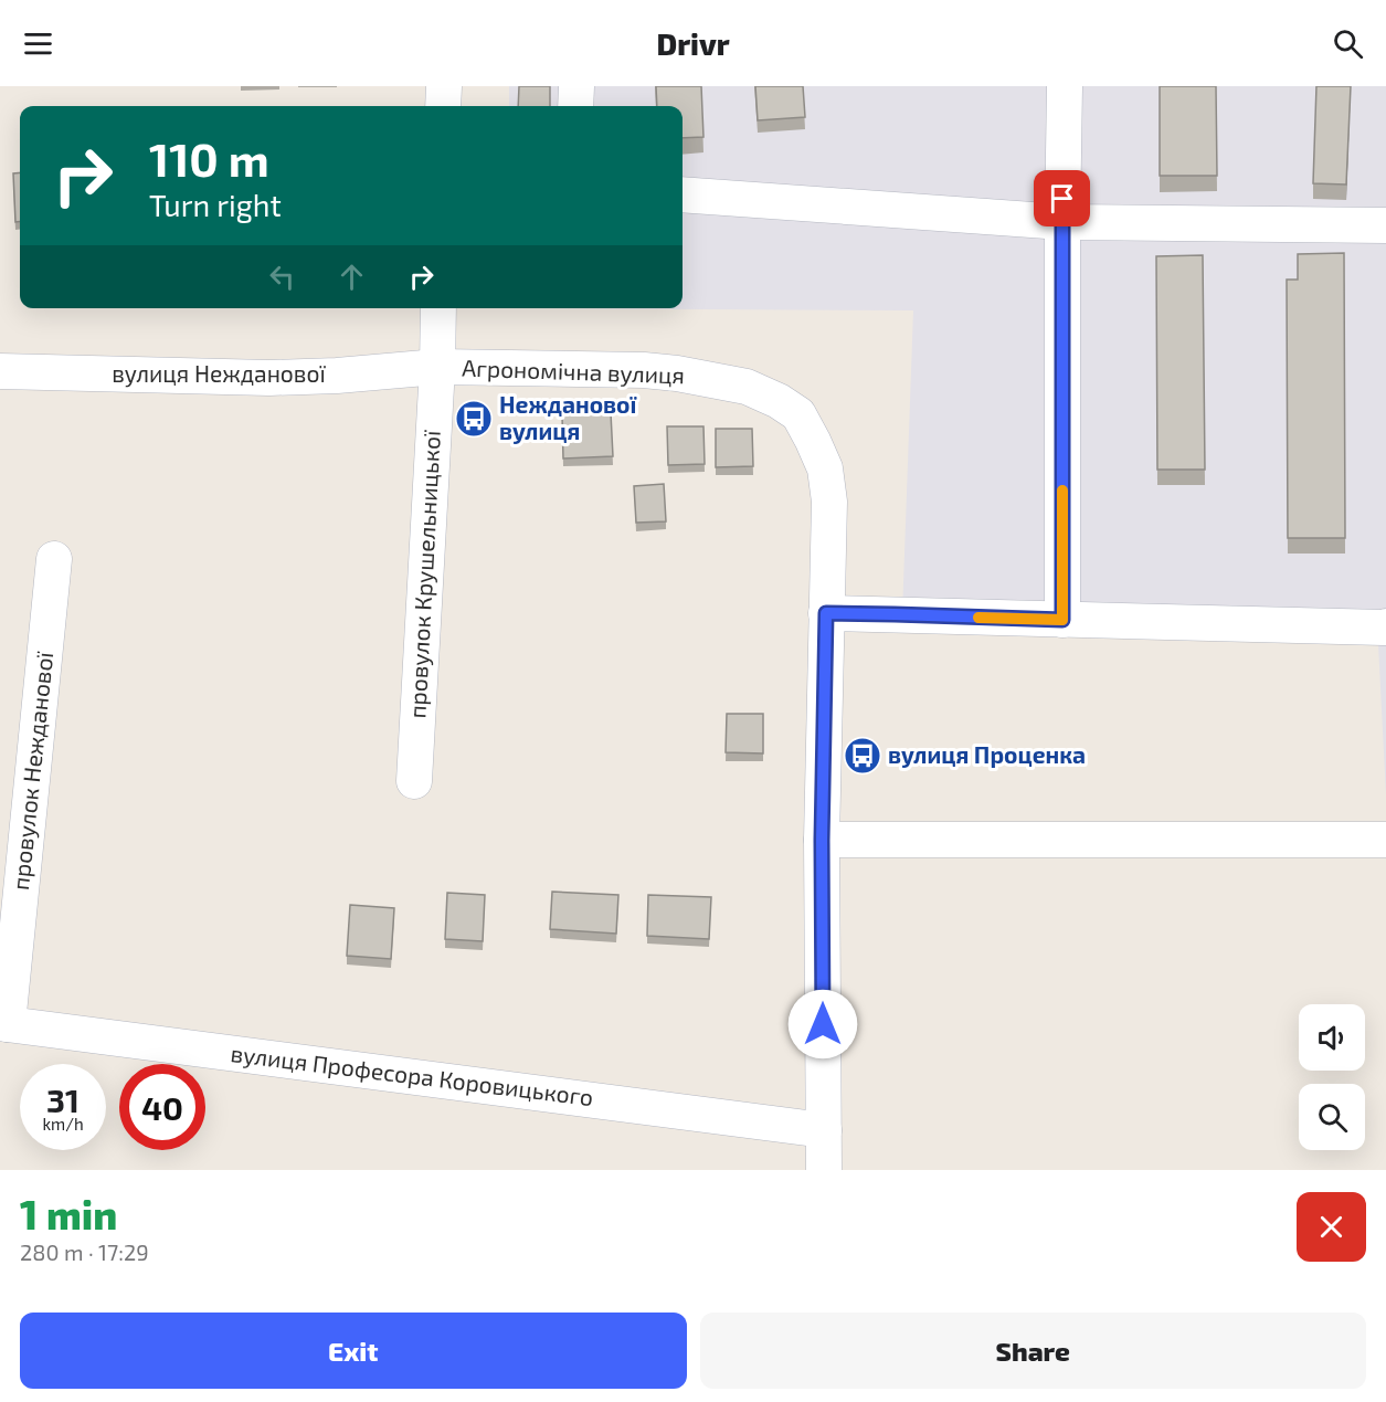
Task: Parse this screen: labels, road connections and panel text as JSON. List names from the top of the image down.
{
  "streets": {
    "street": [
      "Агрономічна вулиця",
      "вулиця Нежданової",
      "провулок Крушельницької",
      "провулок Нежданової",
      "вулиця Професора Коровицького"
    ]
  },
  "crossings": [
    ["Агрономічна вулиця", "вулиця Нежданової"],
    ["Агрономічна вулиця", "провулок Крушельницької"],
    ["Агрономічна вулиця", "вулиця Професора Коровицького"],
    ["вулиця Нежданової", "провулок Крушельницької"],
    ["провулок Нежданової", "вулиця Професора Коровицького"]
  ],
  "places": {
    "bus stop": ["Нежданової вулиця", "вулиця Проценка"]
  },
  "page": {
    "header": "Drivr",
    "turn": ["110 m", "Turn right"],
    "speed": "31 km/h",
    "limit": "40",
    "heading": ["1 min", "280 m · 17:29"],
    "buttons": ["Exit", "Share"]
  }
}
